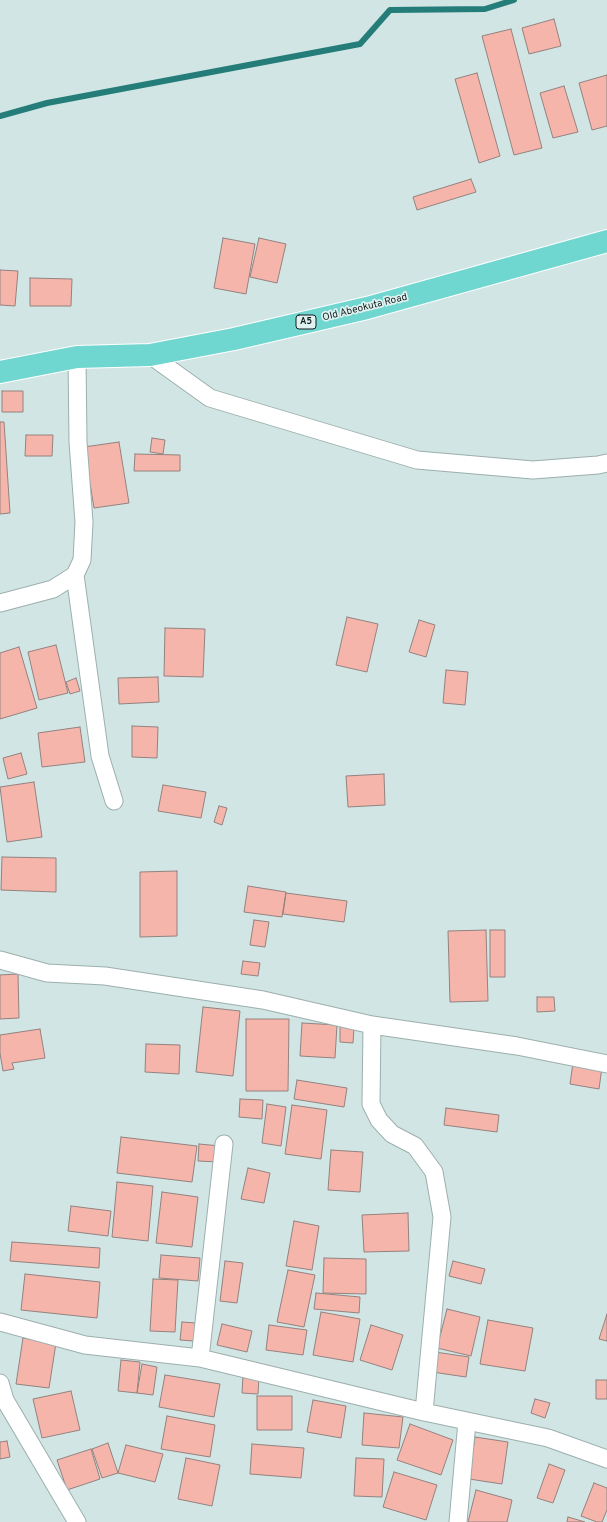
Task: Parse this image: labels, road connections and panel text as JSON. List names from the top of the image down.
{
  "streets": {
    "highway": ["Old Abeokuta Road", "A5"]
  }
}
